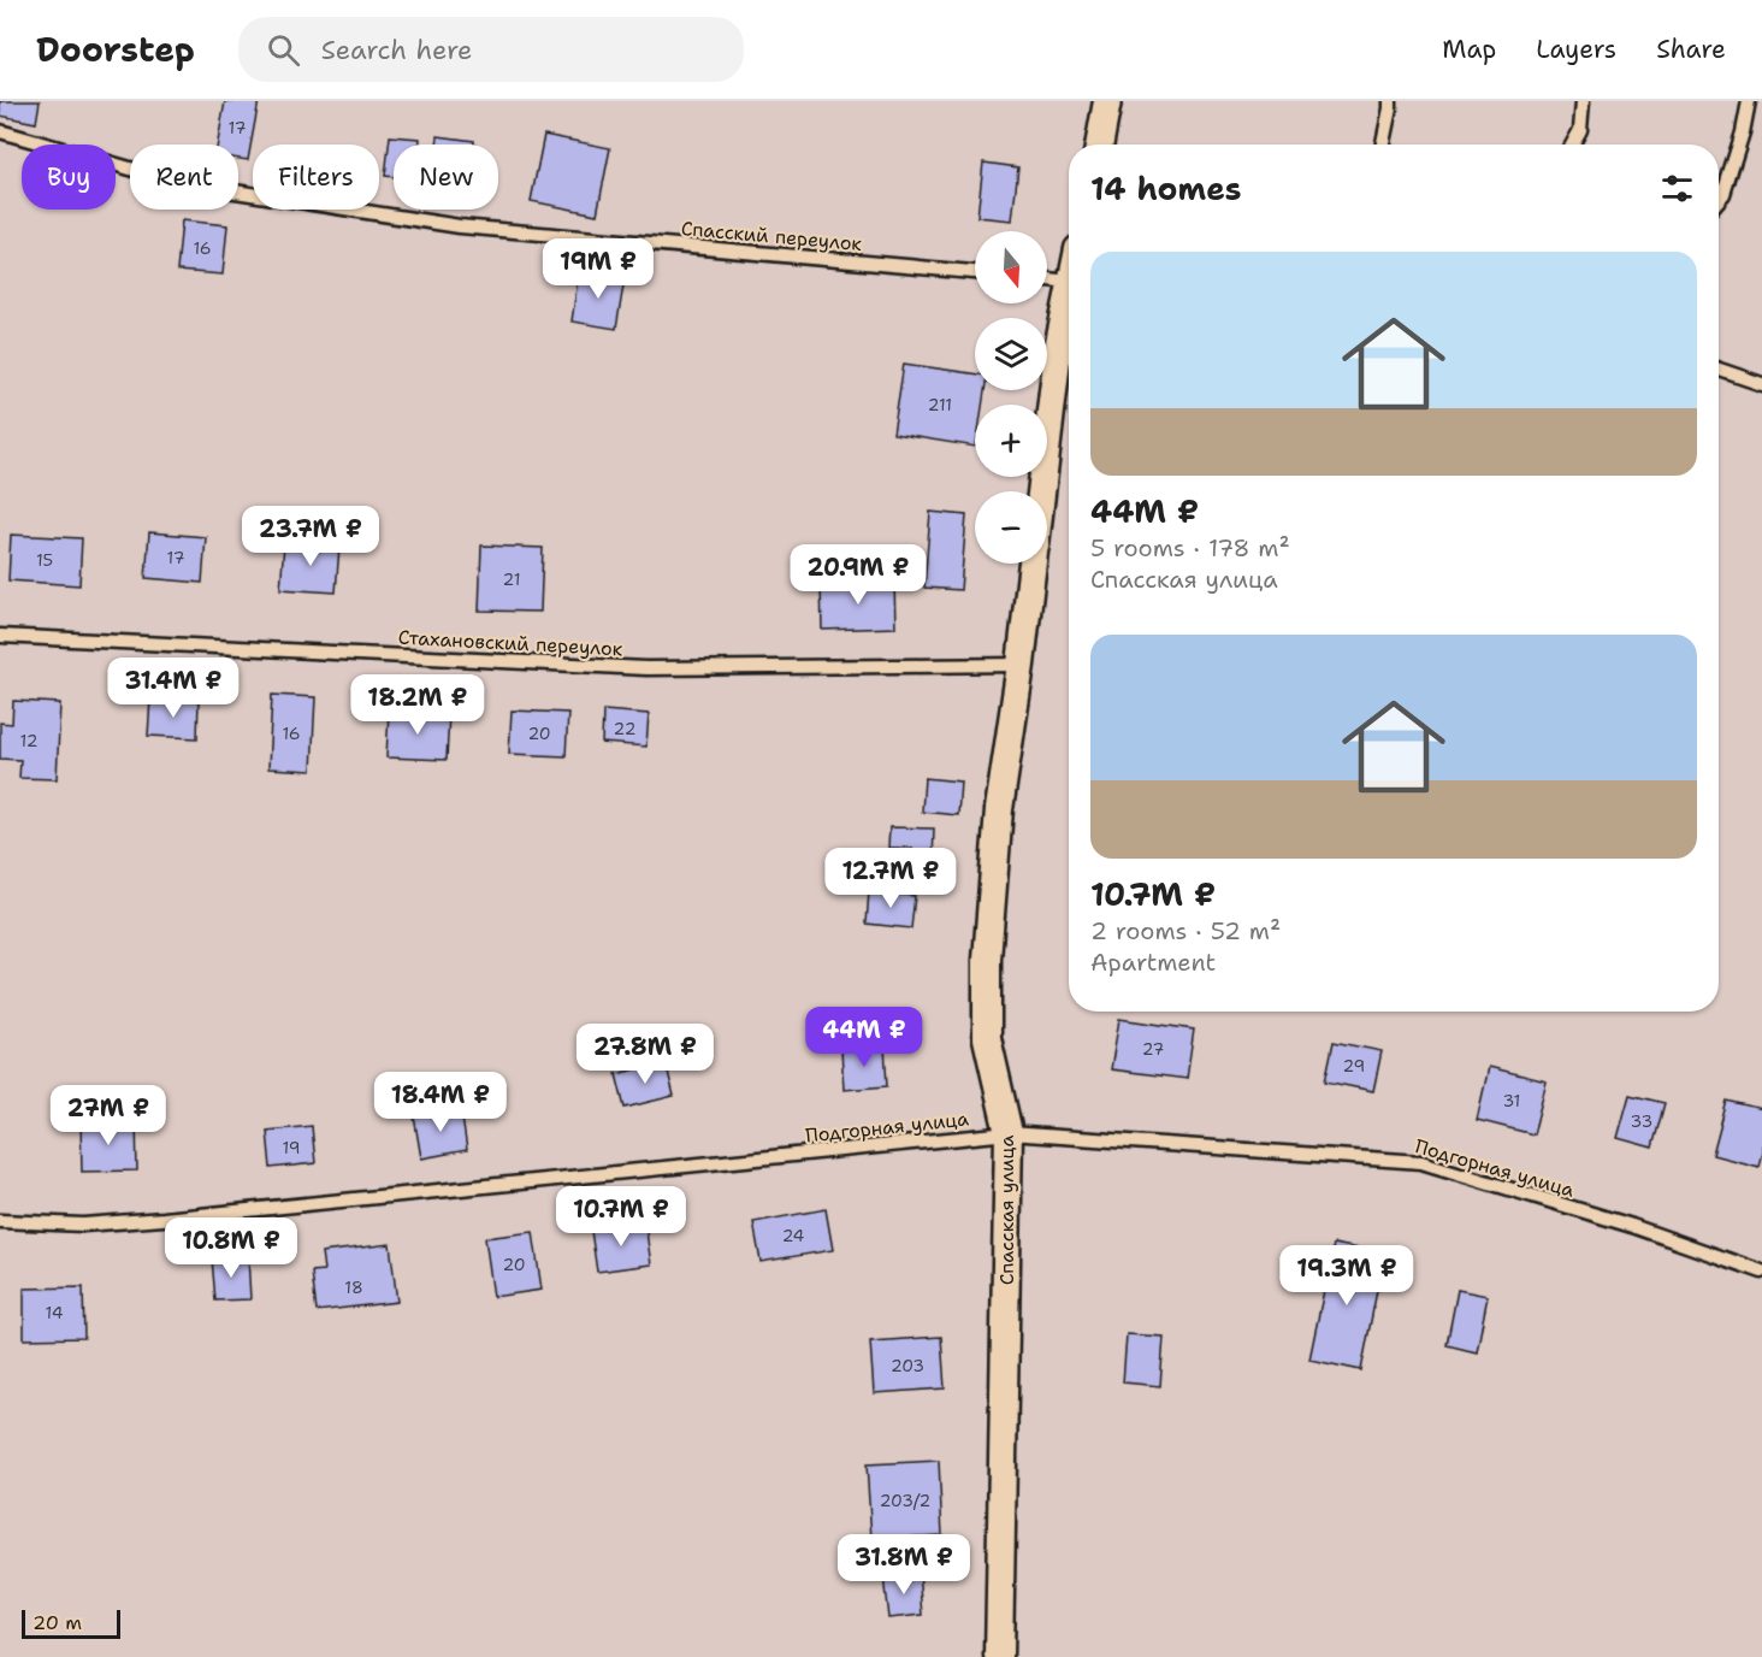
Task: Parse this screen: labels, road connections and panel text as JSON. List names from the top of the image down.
{
  "streets": {
    "street": ["Спасская улица"],
    "lane": ["Спасский переулок", "Стахановский переулок", "Подгорная улица"]
  },
  "crossings": [
    ["Стахановский переулок", "Спасская улица"],
    ["Подгорная улица", "Спасская улица"]
  ],
  "house_numbers": [
    "17",
    "16",
    "211",
    "17",
    "15",
    "21",
    "22",
    "16",
    "20",
    "12",
    "27",
    "29",
    "31",
    "33",
    "19",
    "24",
    "20",
    "18",
    "14",
    "203",
    "203/2"
  ],
  "scale_bar": "20 m",
  "north": "bottom",
  "page": {
    "header": "Doorstep",
    "search": "Search here",
    "nav": ["Map", "Layers", "Share"],
    "chip": [
      "Buy",
      "Rent",
      "Filters",
      "New"
    ],
    "heading": "14 homes",
    "map_buttons": ["+", "−"],
    "list": [
      {
        "name": "44M ₽",
        "note": "5 rooms · 178 m² · Спасская улица"
      },
      {
        "name": "10.7M ₽",
        "note": "2 rooms · 52 m² · Apartment"
      }
    ],
    "price": [
      "19M ₽",
      "23.7M ₽",
      "20.9M ₽",
      "31.4M ₽",
      "18.2M ₽",
      "12.7M ₽",
      "44M ₽",
      "27.8M ₽",
      "18.4M ₽",
      "27M ₽",
      "10.7M ₽",
      "10.8M ₽",
      "19.3M ₽",
      "31.8M ₽"
    ],
    "scale": "20 m"
  }
}
